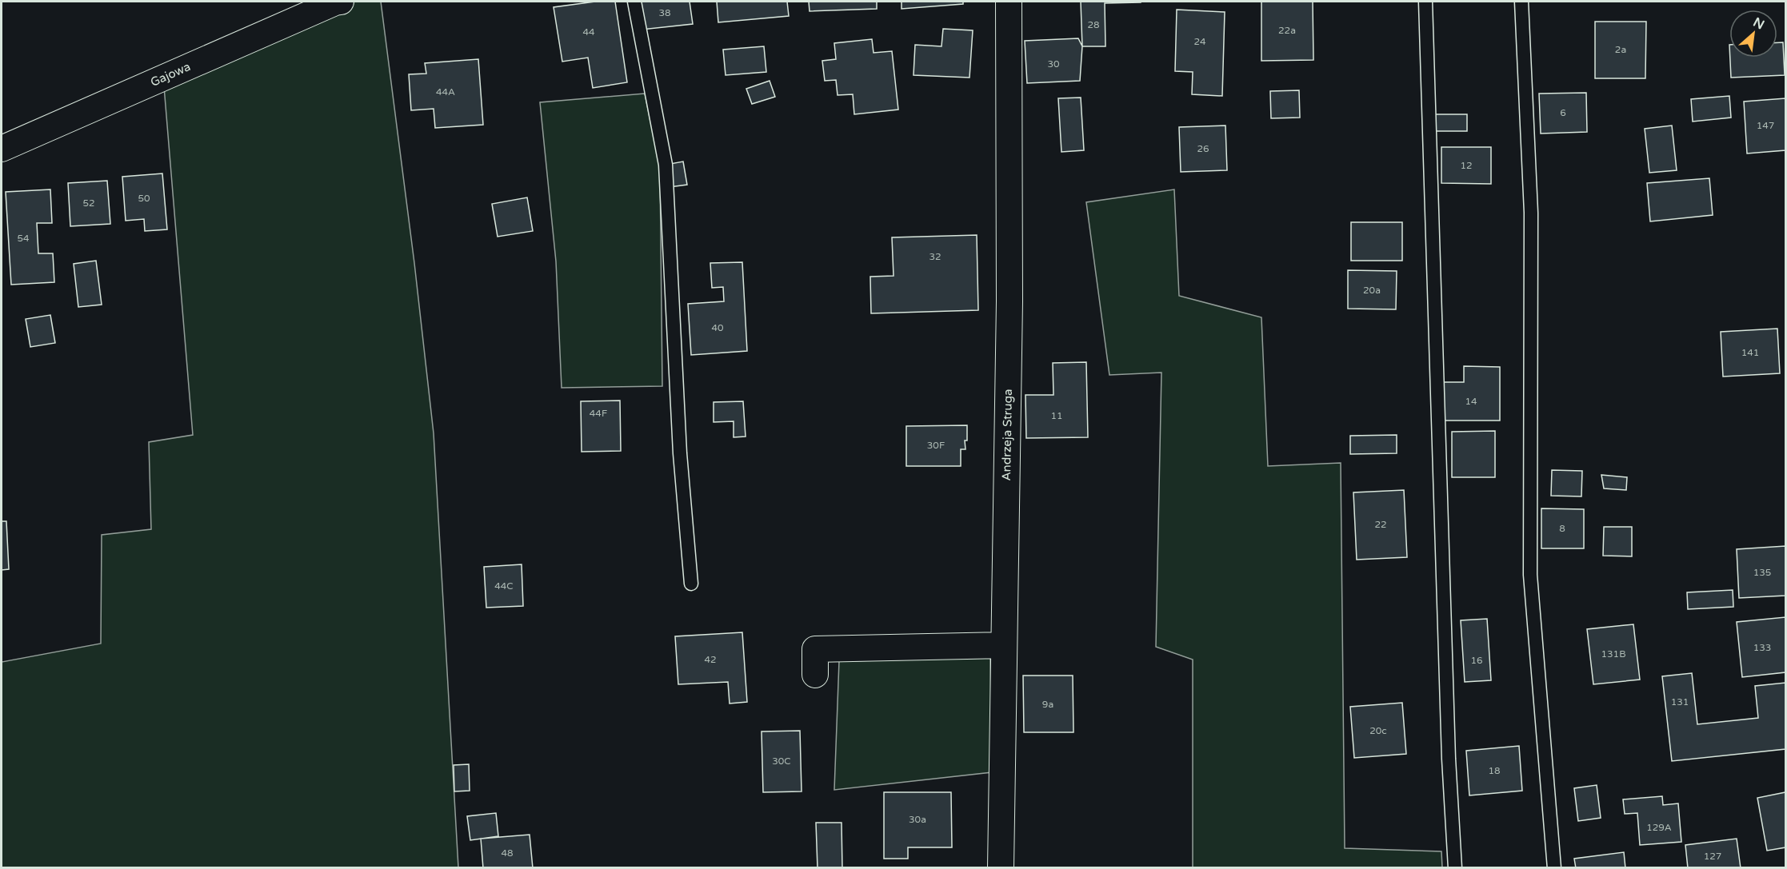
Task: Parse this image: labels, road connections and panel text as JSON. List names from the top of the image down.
{
  "streets": {
    "street": ["Gajowa", "Andrzeja Struga"]
  },
  "house_numbers": [
    "38",
    "28",
    "22a",
    "44",
    "24",
    "2a",
    "30",
    "44A",
    "6",
    "147",
    "26",
    "12",
    "50",
    "52",
    "54",
    "32",
    "20a",
    "40",
    "141",
    "14",
    "44F",
    "11",
    "30F",
    "22",
    "8",
    "135",
    "44C",
    "133",
    "131B",
    "42",
    "16",
    "131",
    "9a",
    "20c",
    "30C",
    "18",
    "30a",
    "129A",
    "48",
    "127"
  ],
  "north": "top right"
}
